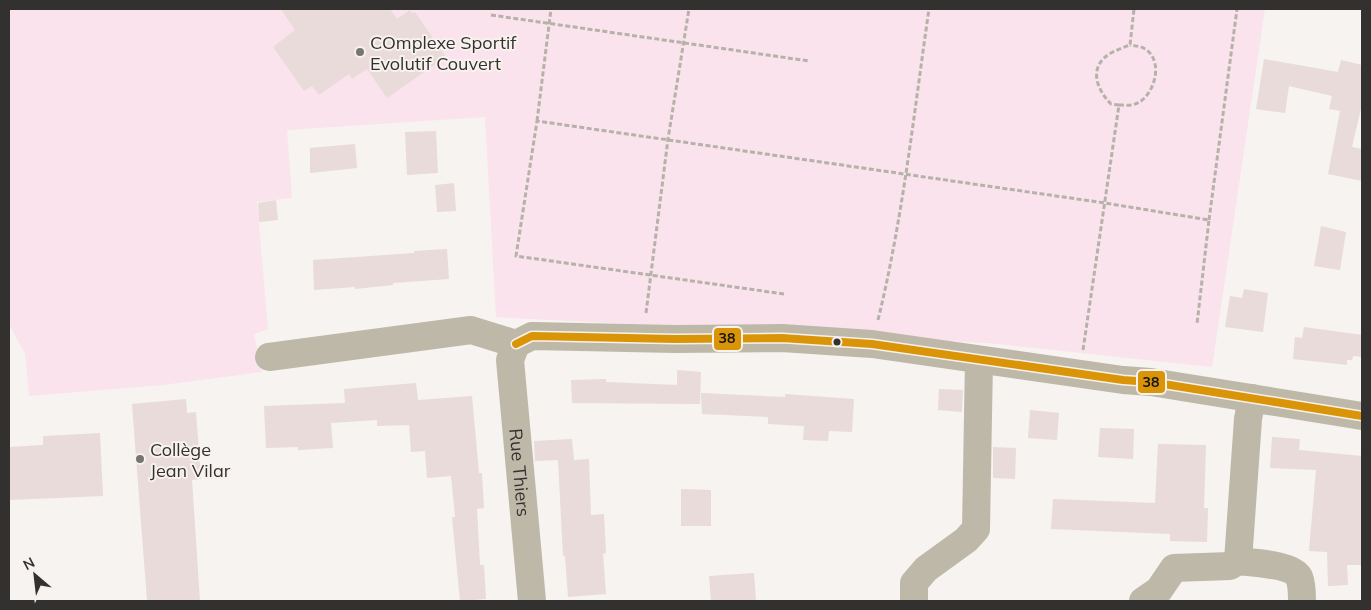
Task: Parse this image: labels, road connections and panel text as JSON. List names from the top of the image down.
{
  "streets": {
    "street": ["Rue Thiers"]
  },
  "places": ["COmplexe Sportif Evolutif Couvert", "Collège Jean Vilar"],
  "lines": ["transit line 38"],
  "north": "top left"
}
